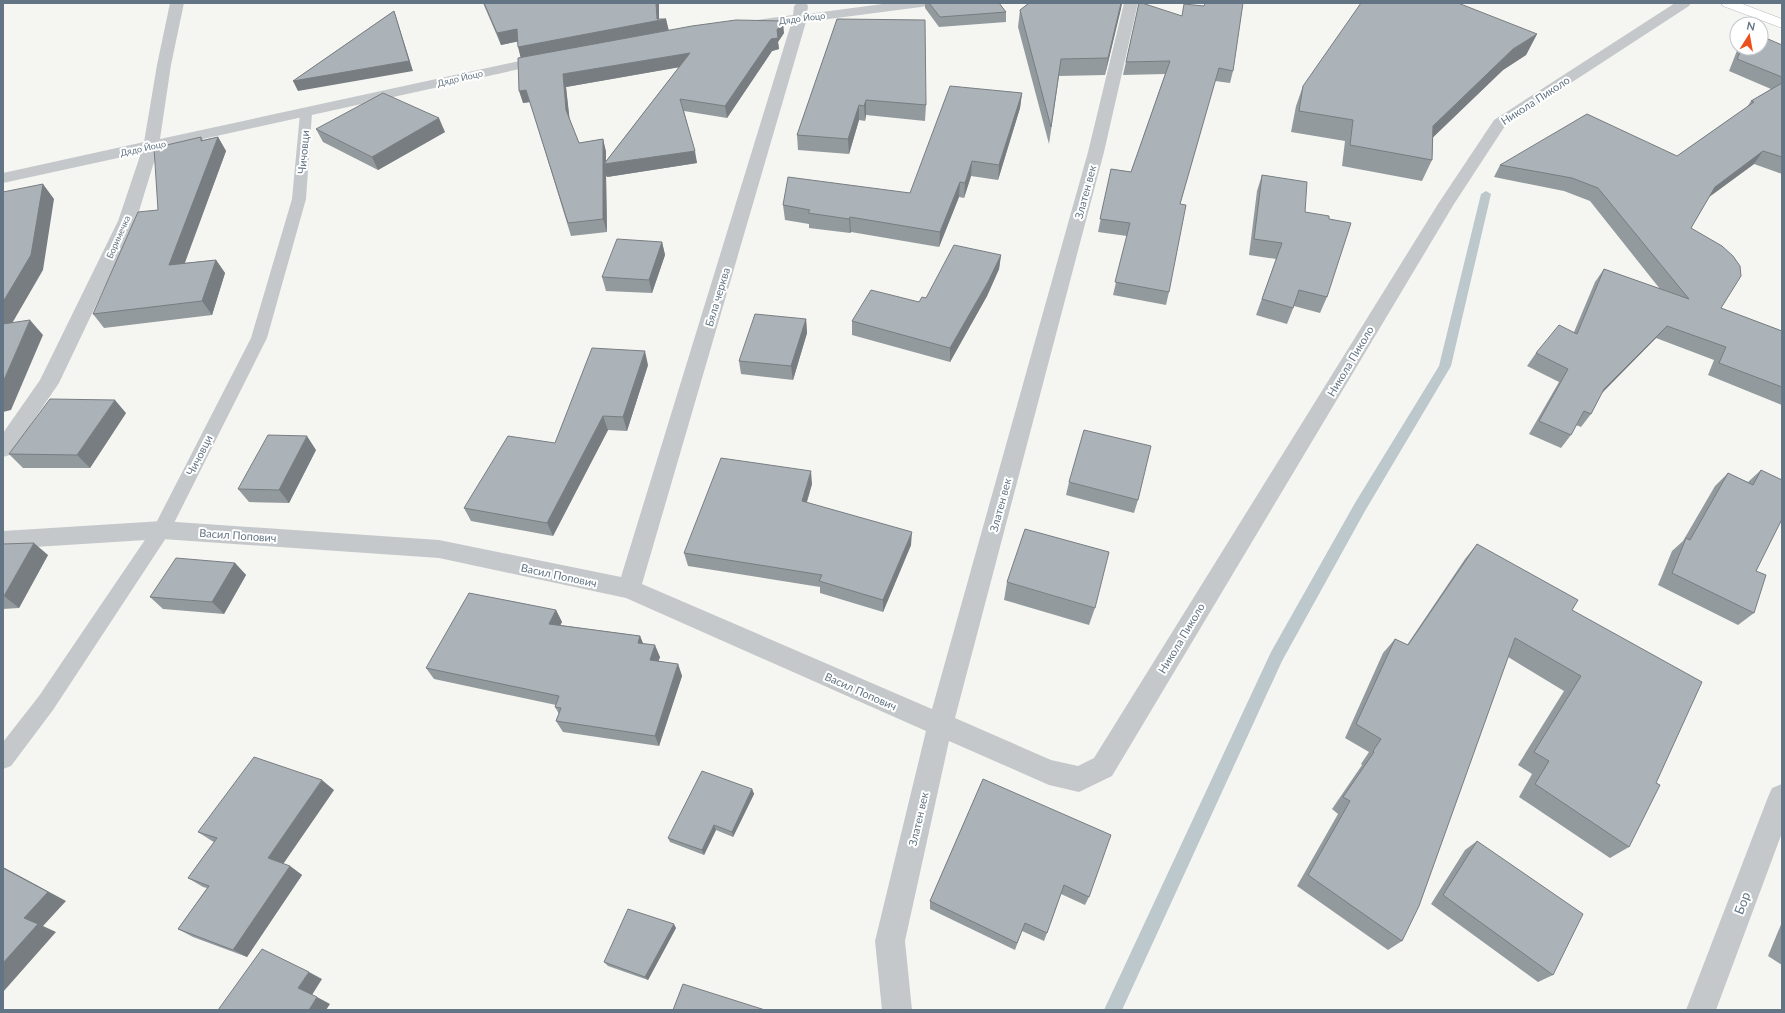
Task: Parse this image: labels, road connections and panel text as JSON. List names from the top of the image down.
{
  "streets": {
    "street": [
      "Дядо Йоцо",
      "Никола Пиколо",
      "Златен век",
      "Боримечка",
      "Бяла черква",
      "Васил Попович",
      "Бор"
    ],
    "lane": ["Чичовци"]
  },
  "crossings": [
    ["Дядо Йоцо", "Чичовци"],
    ["Дядо Йоцо", "Боримечка"],
    ["Дядо Йоцо", "Бяла черква"],
    ["Никола Пиколо", "Васил Попович"],
    ["Чичовци", "Васил Попович"],
    ["Златен век", "Васил Попович"],
    ["Бяла черква", "Васил Попович"]
  ],
  "north": "top"
}
